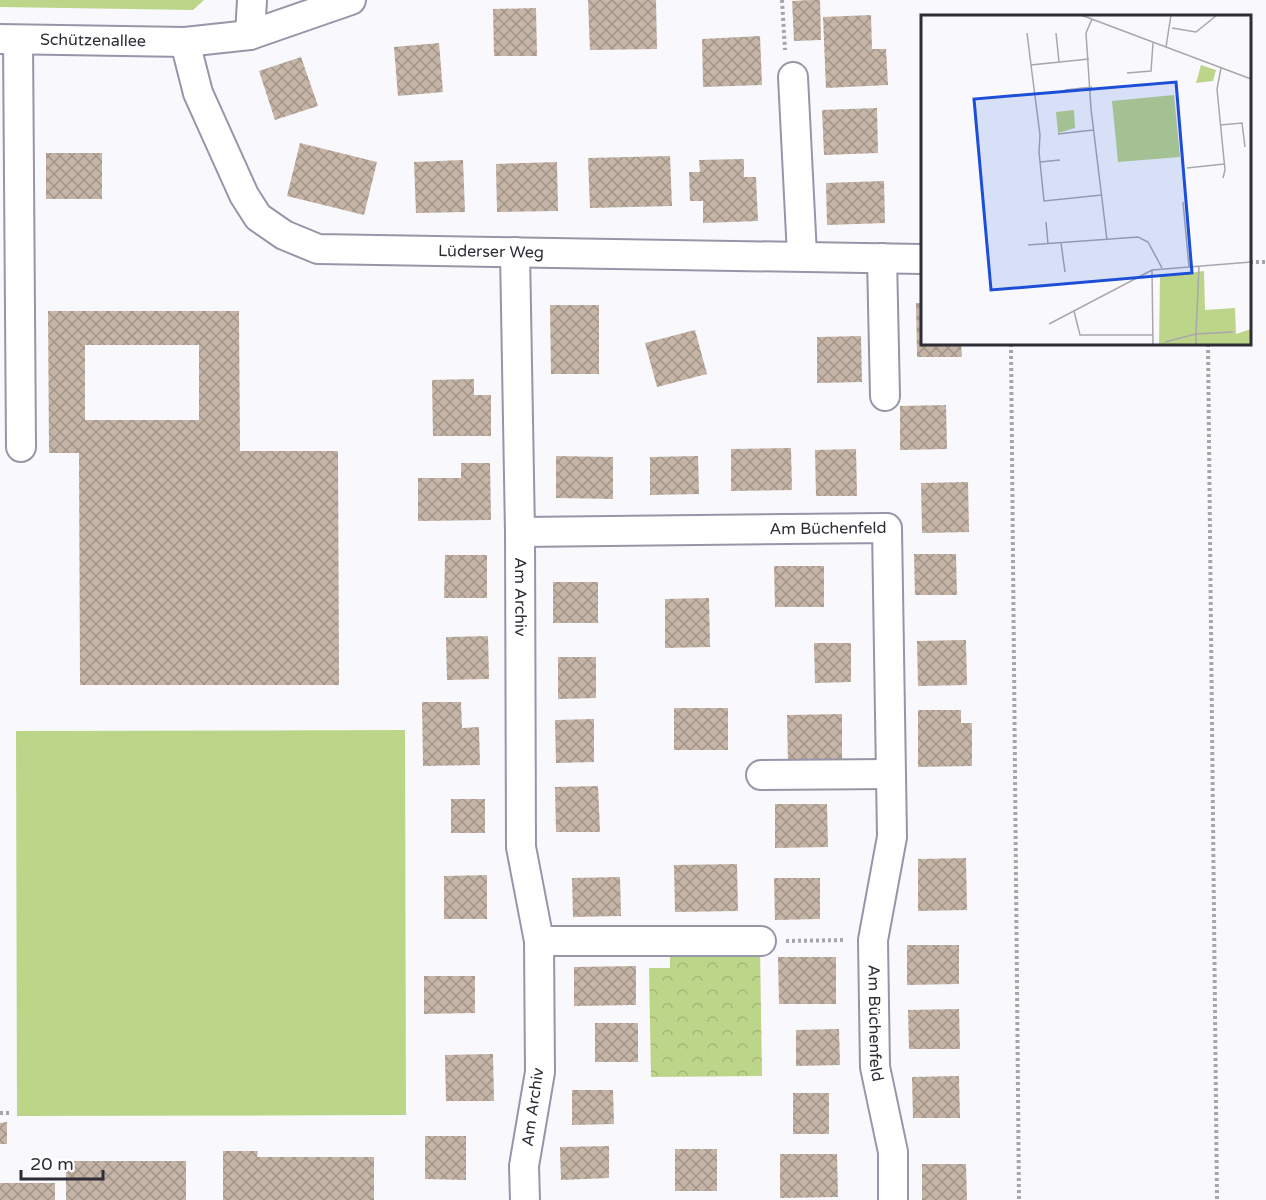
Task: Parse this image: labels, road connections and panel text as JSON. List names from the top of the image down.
{
  "streets": {
    "street": [
      "Schützenallee",
      "Lüderser Weg",
      "Am Büchenfeld",
      "Am Archiv"
    ]
  },
  "crossings": [
    ["Schützenallee", "Lüderser Weg"],
    ["Lüderser Weg", "Am Archiv"],
    ["Am Büchenfeld", "Am Archiv"]
  ],
  "scale_bar": "20 m"
}
